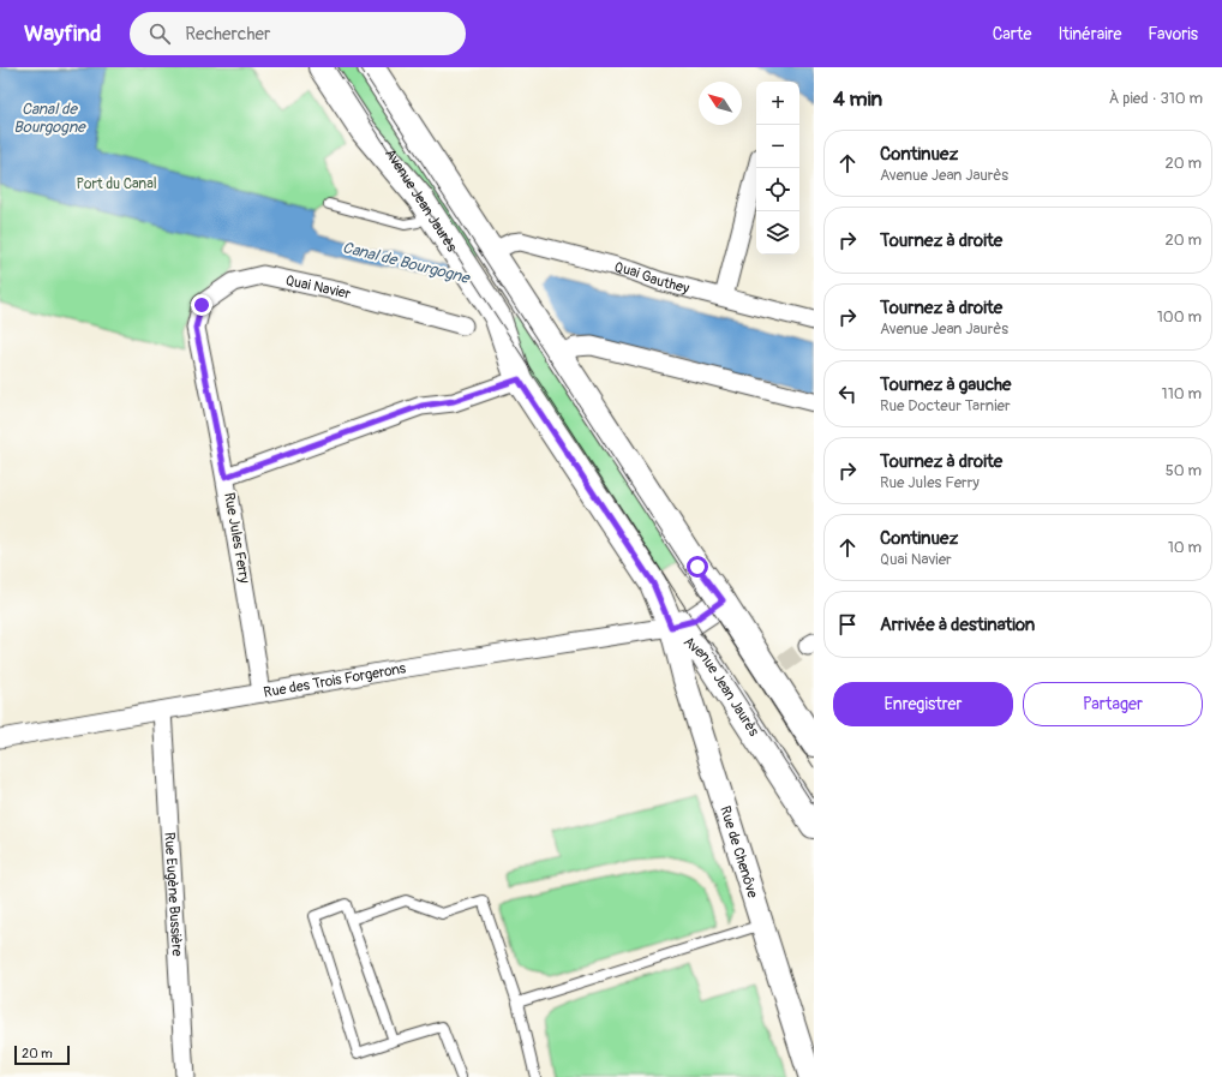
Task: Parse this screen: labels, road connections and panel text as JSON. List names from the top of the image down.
{
  "streets": {
    "main road": ["Avenue Jean Jaurès"],
    "street": [
      "Quai Gauthey",
      "Quai Navier",
      "Rue Jules Ferry",
      "Rue des Trois Forgerons",
      "Rue de Chenôve",
      "Rue Eugène Bussière"
    ]
  },
  "crossings": [
    ["Avenue Jean Jaurès", "Rue des Trois Forgerons"],
    ["Avenue Jean Jaurès", "Rue de Chenôve"],
    ["Quai Navier", "Rue Jules Ferry"],
    ["Rue Jules Ferry", "Rue des Trois Forgerons"],
    ["Rue des Trois Forgerons", "Rue de Chenôve"],
    ["Rue des Trois Forgerons", "Rue Eugène Bussière"]
  ],
  "water": ["Canal de Bourgogne"],
  "parks": ["Port du Canal"],
  "scale_bar": "20 m",
  "north": "top left",
  "page": {
    "header": "Wayfind",
    "search": "Rechercher",
    "nav": ["Carte", "Itinéraire", "Favoris"],
    "heading": ["4 min", "À pied · 310 m"],
    "map_buttons": ["+", "−"],
    "list": [
      ["Continuez", "Avenue Jean Jaurès", "20 m"],
      ["Tournez à droite", "20 m"],
      ["Tournez à droite", "Avenue Jean Jaurès", "100 m"],
      ["Tournez à gauche", "Rue Docteur Tarnier", "110 m"],
      ["Tournez à droite", "Rue Jules Ferry", "50 m"],
      ["Continuez", "Quai Navier", "10 m"],
      "Arrivée à destination"
    ],
    "buttons": ["Enregistrer", "Partager"],
    "scale": "20 m"
  }
}
